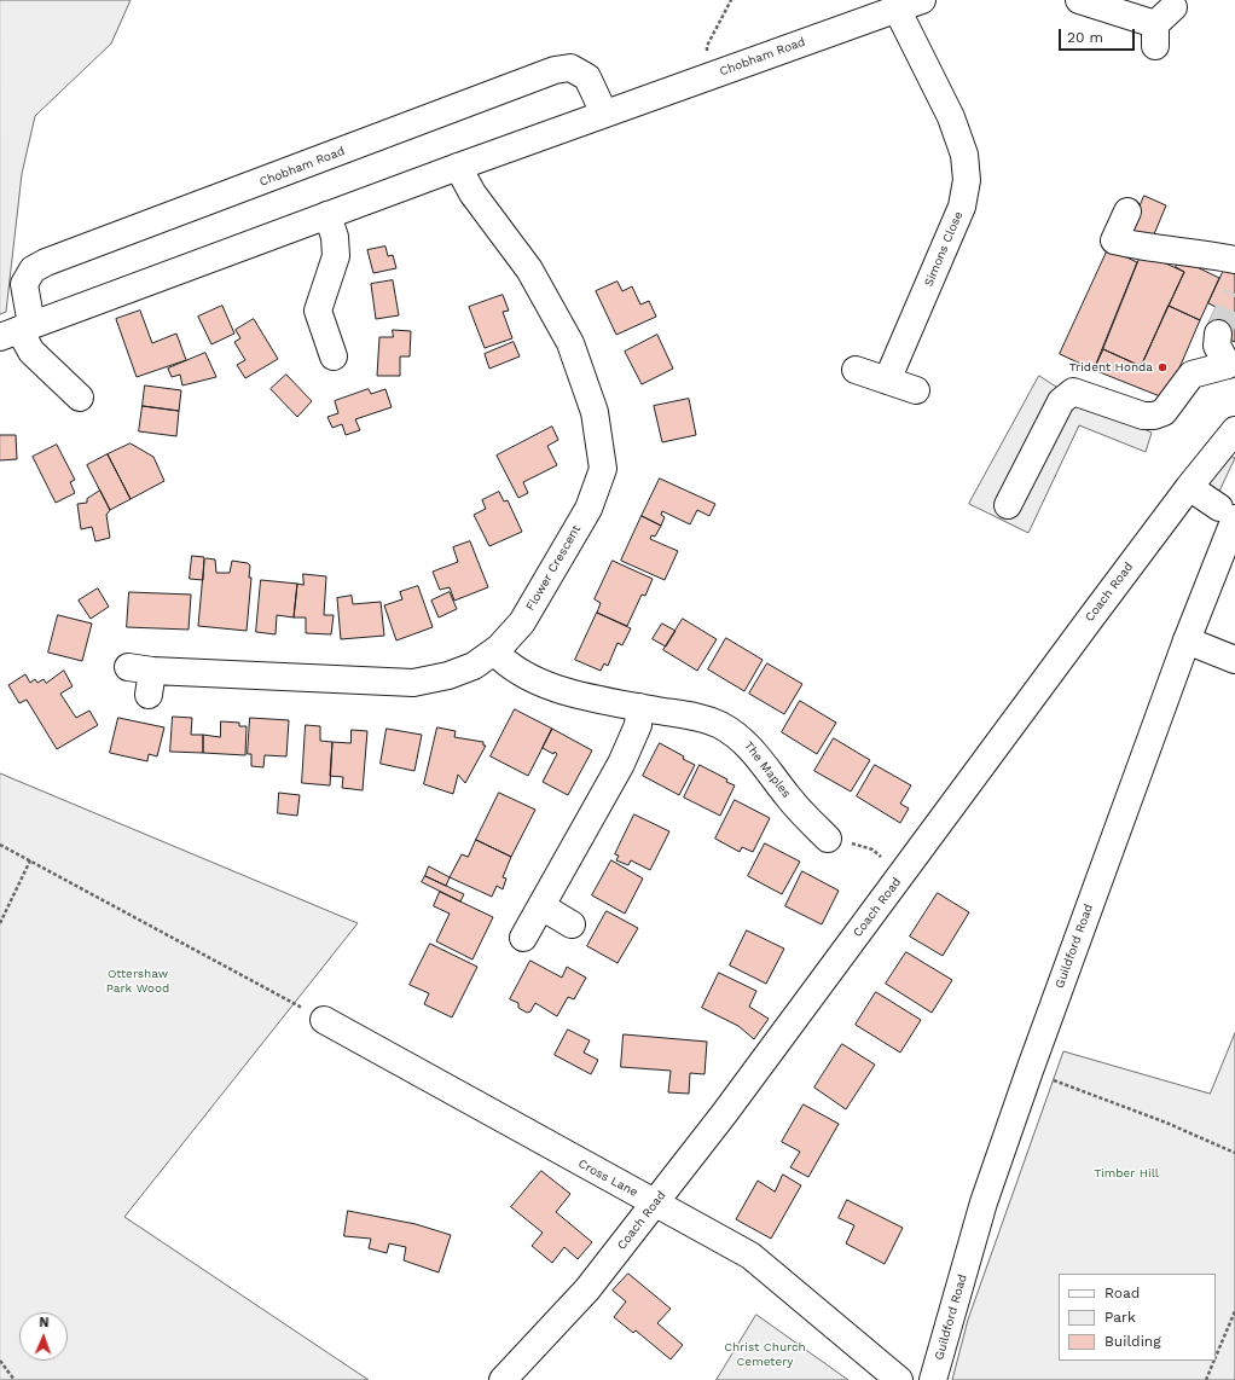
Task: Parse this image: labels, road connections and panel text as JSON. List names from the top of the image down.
{
  "streets": {
    "street": [
      "Chobham Road",
      "Simons Close",
      "Flower Crescent",
      "Coach Road",
      "The Maples",
      "Guildford Road",
      "Cross Lane"
    ]
  },
  "crossings": [
    ["Chobham Road", "Simons Close"],
    ["Chobham Road", "Flower Crescent"],
    ["Flower Crescent", "The Maples"],
    ["Coach Road", "Cross Lane"]
  ],
  "parks": ["Ottershaw Park Wood", "Timber Hill", "Christ Church Cemetery"],
  "places": ["Trident Honda"],
  "legend": ["Road", "Park", "Building"],
  "scale_bar": "20 m",
  "north": "top"
}
